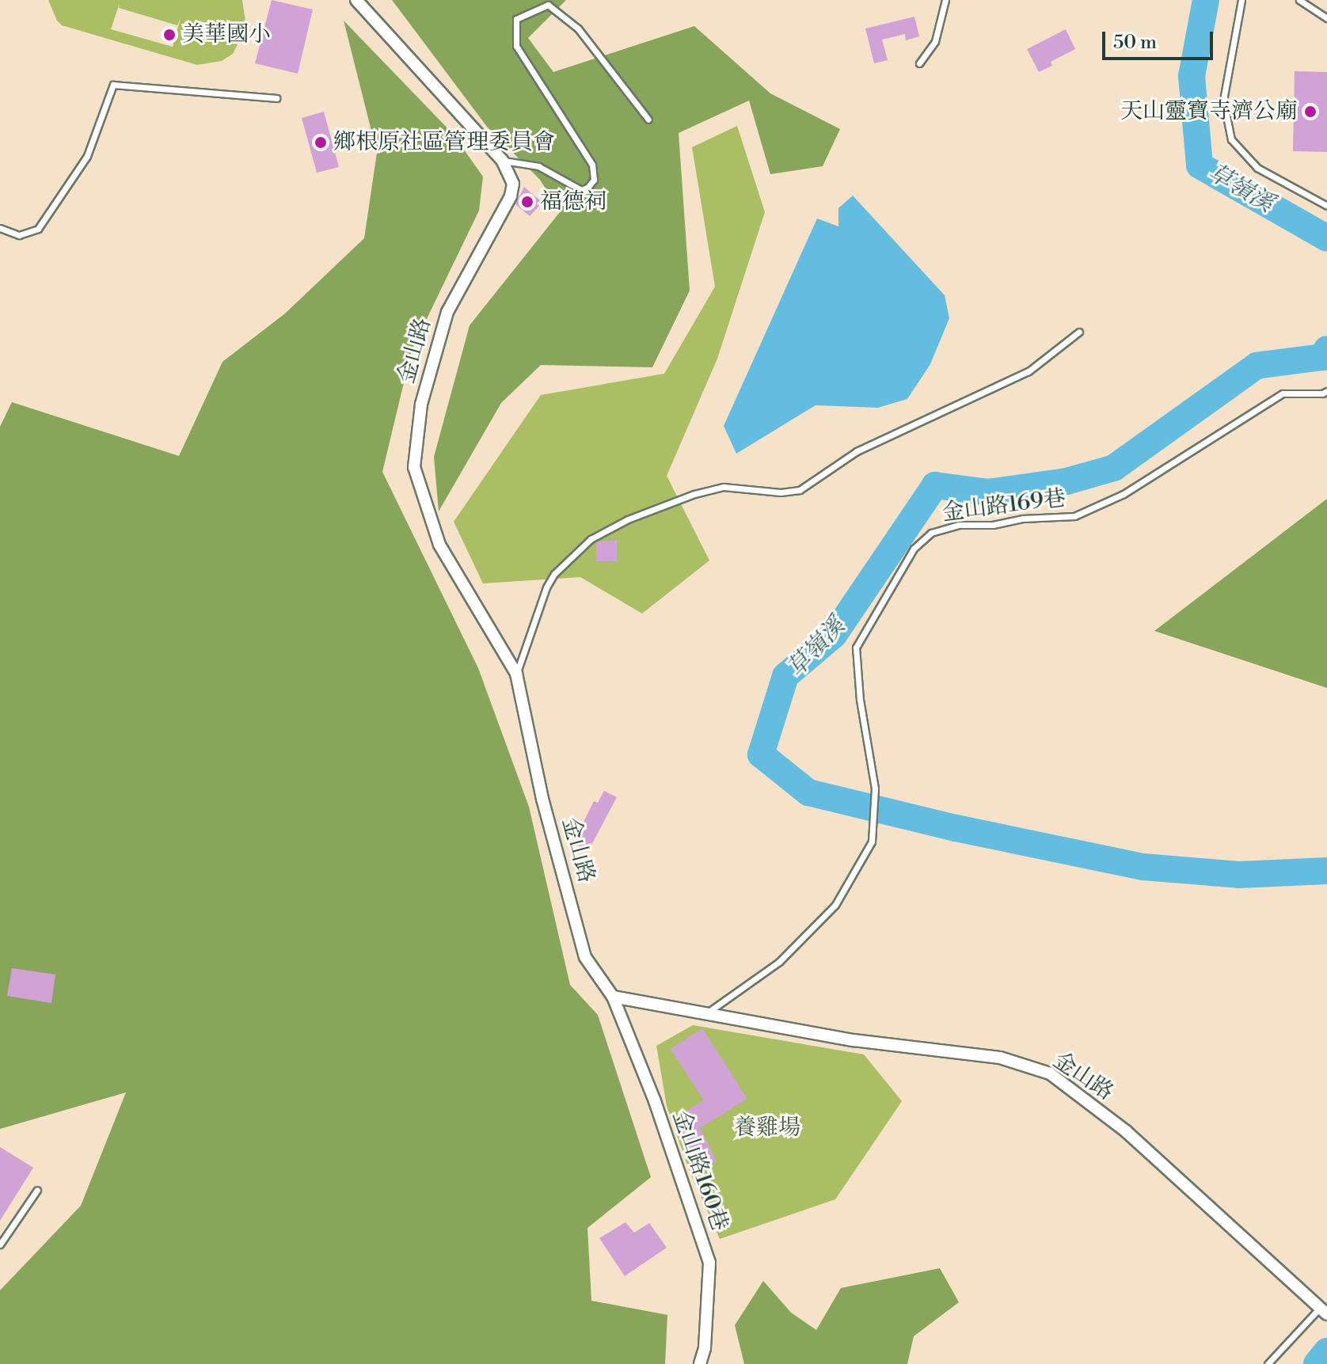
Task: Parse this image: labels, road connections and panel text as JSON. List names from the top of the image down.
{
  "streets": {
    "street": ["金山路", "金山路160巷"],
    "lane": ["金山路169巷"]
  },
  "crossings": [
    ["金山路", "金山路169巷"],
    ["金山路", "金山路160巷"]
  ],
  "water": ["草嶺溪"],
  "parks": ["養雞場"],
  "places": [
    "美華國小",
    "天山靈寶寺濟公廟",
    "鄉根原社區管理委員會",
    "福德祠"
  ],
  "scale_bar": "50 m"
}
